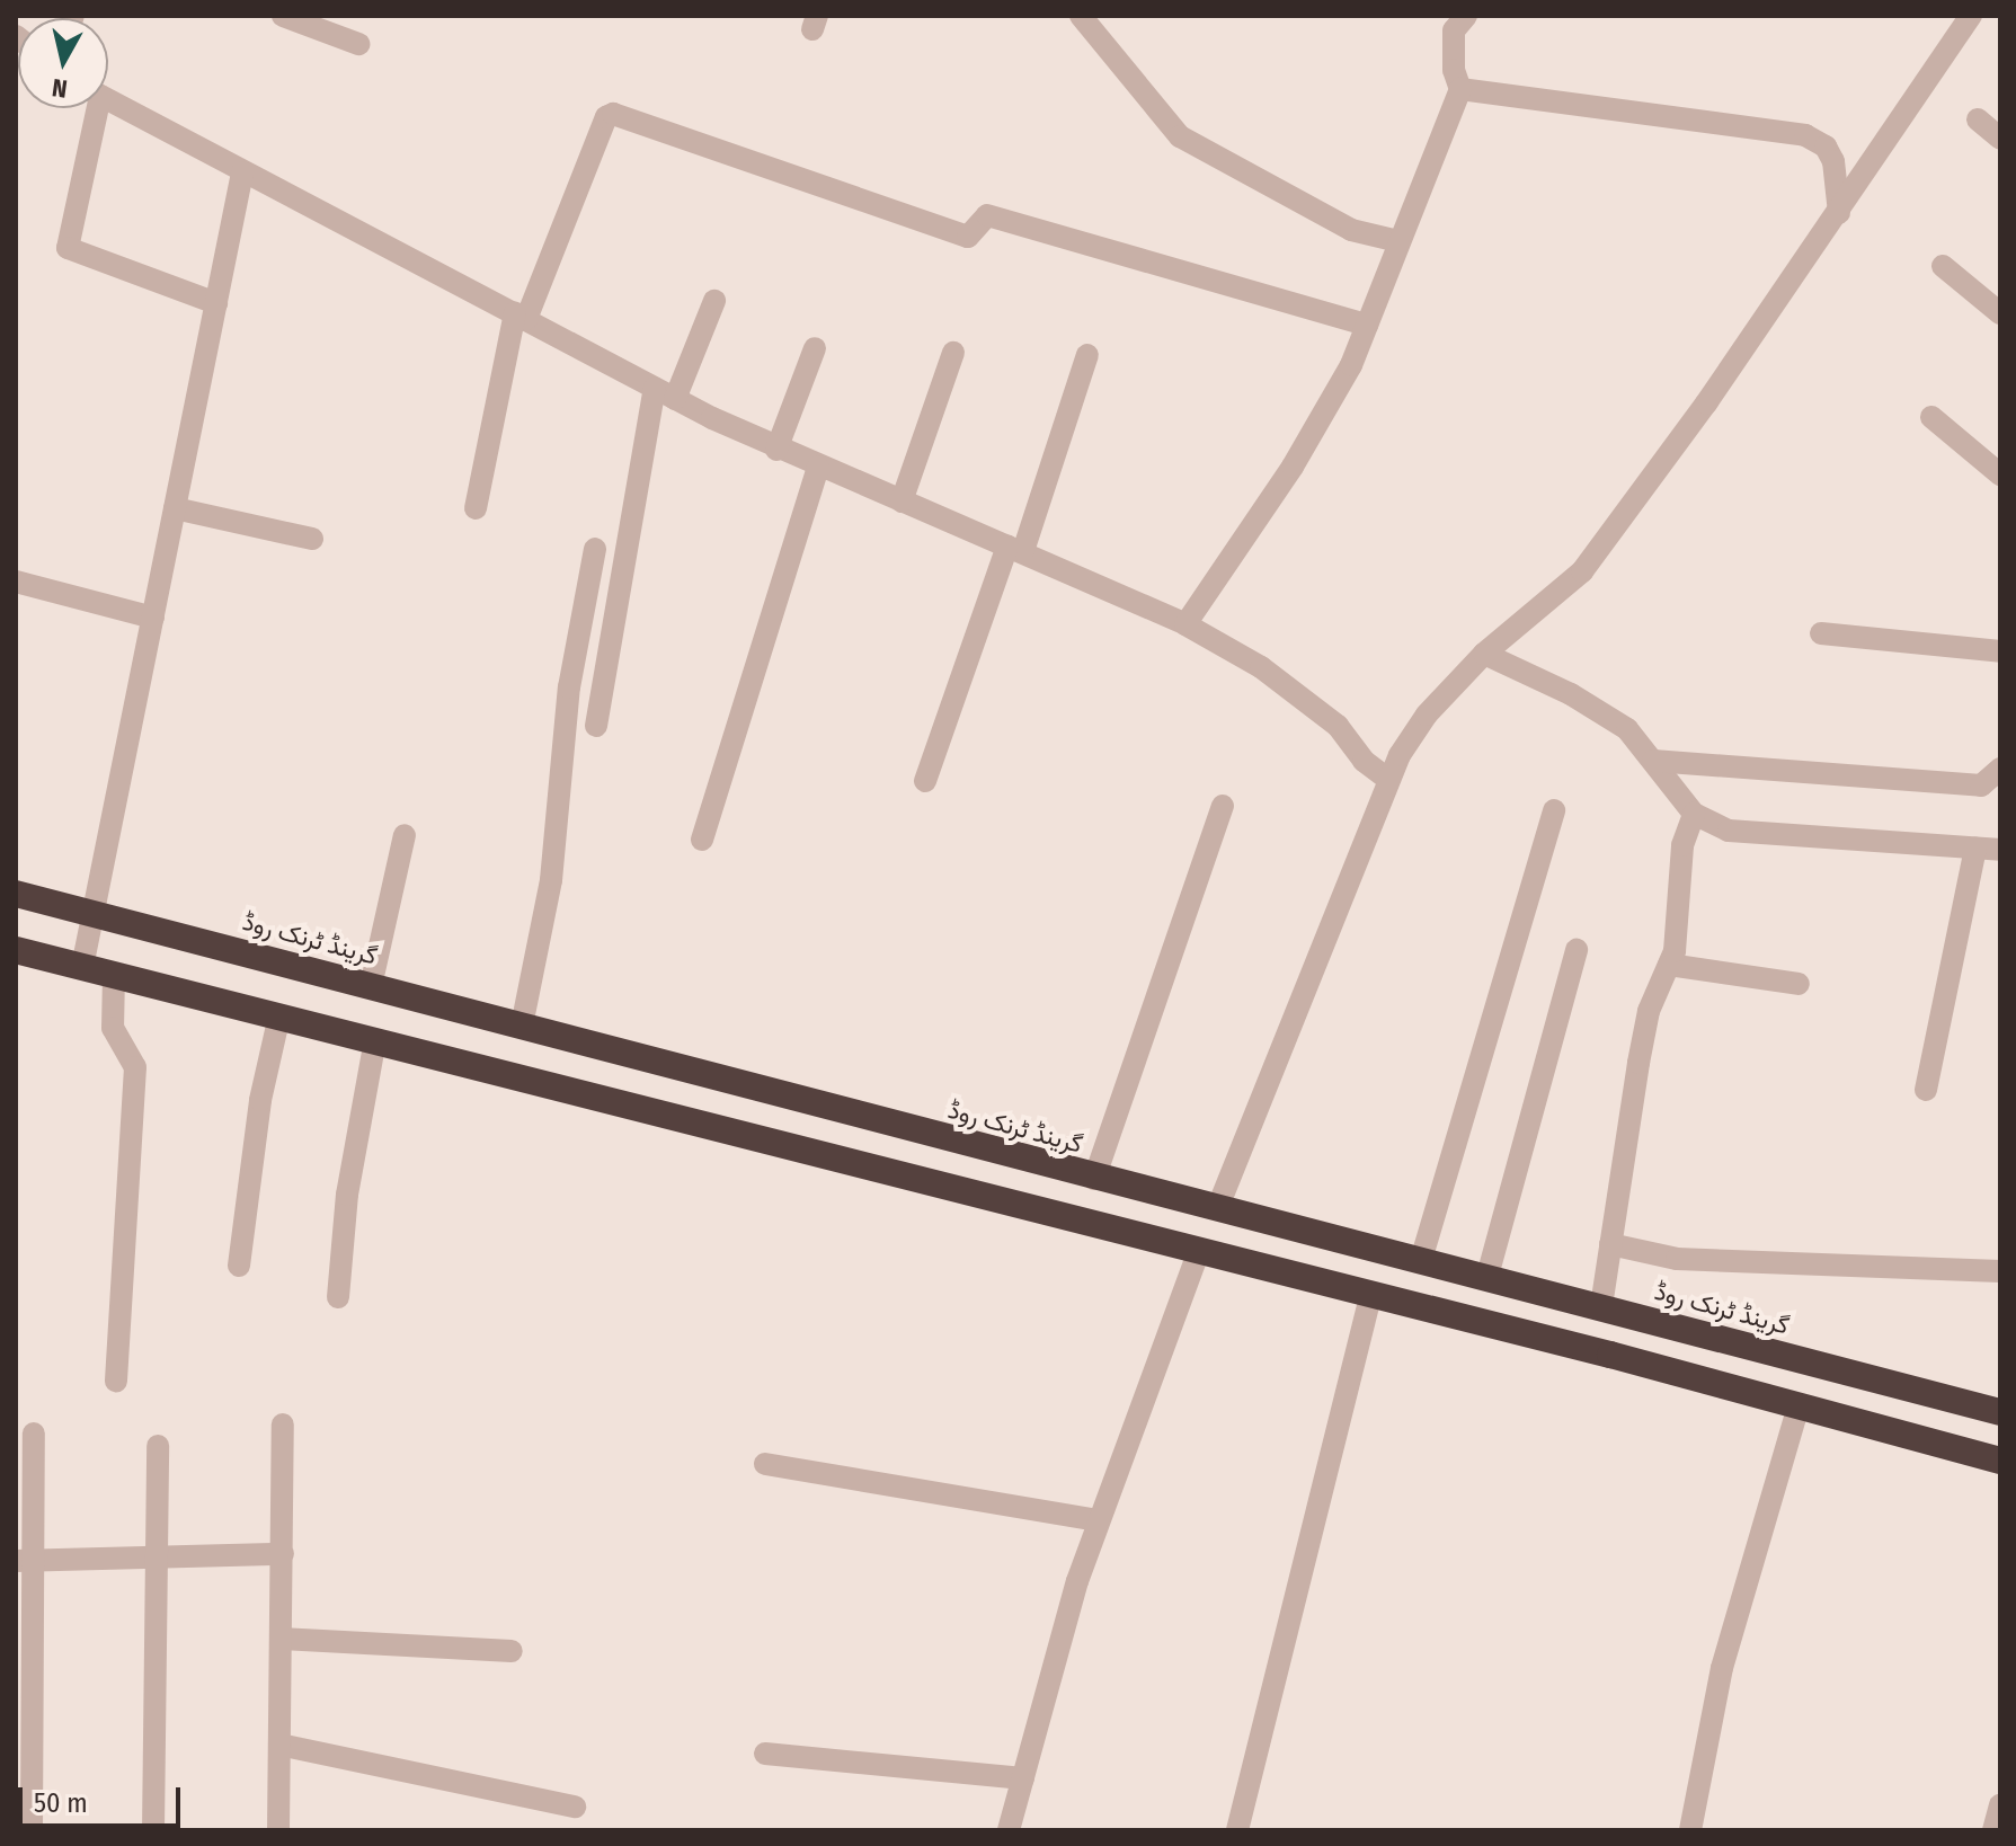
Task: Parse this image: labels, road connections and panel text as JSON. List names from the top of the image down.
{
  "streets": {
    "highway": ["گرینڈ ٹرنک روڈ"]
  },
  "scale_bar": "50 m",
  "north": "bottom"
}
